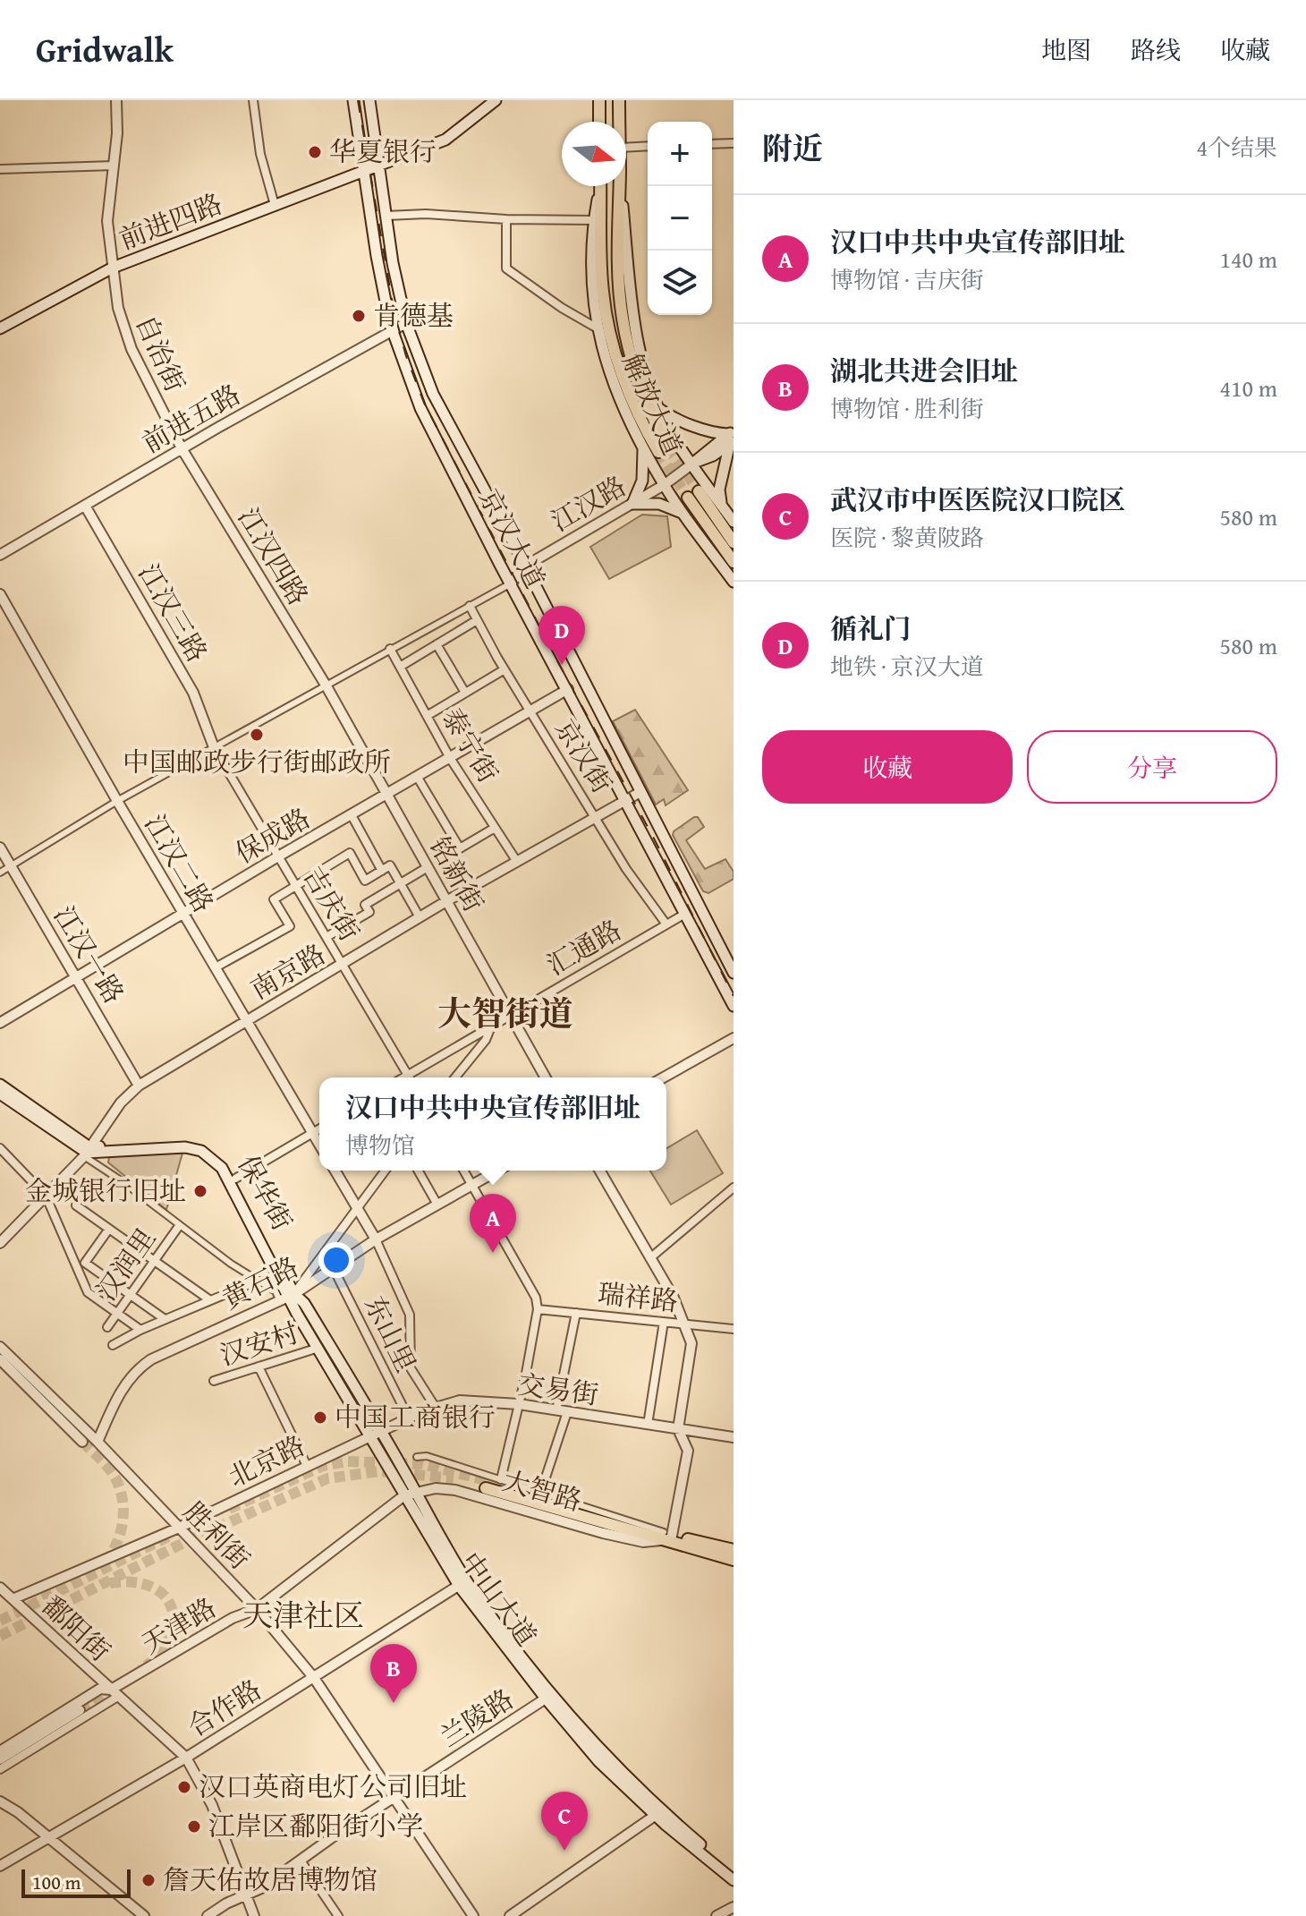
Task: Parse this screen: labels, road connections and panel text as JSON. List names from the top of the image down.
{
  "streets": {
    "main road": [
      "前进四路",
      "解放大道",
      "京汉大道",
      "保华街",
      "大智路",
      "中山大道"
    ],
    "street": [
      "自治街",
      "前进五路",
      "江汉路",
      "江汉四路",
      "江汉三路",
      "泰宁街",
      "京汉街",
      "保成路",
      "江汉二路",
      "铭新街",
      "吉庆街",
      "汇通路",
      "江汉一路",
      "南京路",
      "汉润里",
      "黄石路",
      "瑞祥路",
      "东山里",
      "汉安村",
      "交易街",
      "北京路",
      "胜利街",
      "天津路",
      "鄱阳街",
      "合作路",
      "兰陵路"
    ]
  },
  "crossings": [
    ["前进四路", "自治街"],
    ["前进四路", "京汉大道"],
    ["自治街", "前进五路"],
    ["自治街", "江汉四路"],
    ["解放大道", "江汉路"],
    ["前进五路", "京汉大道"],
    ["前进五路", "江汉四路"],
    ["前进五路", "江汉三路"],
    ["江汉路", "京汉大道"],
    ["京汉大道", "保成路"],
    ["京汉大道", "汇通路"],
    ["京汉大道", "南京路"],
    ["江汉四路", "铭新街"],
    ["江汉三路", "吉庆街"],
    ["泰宁街", "保成路"],
    ["泰宁街", "南京路"],
    ["京汉街", "保成路"],
    ["京汉街", "汇通路"],
    ["京汉街", "南京路"],
    ["保成路", "江汉二路"],
    ["保成路", "铭新街"],
    ["保成路", "吉庆街"],
    ["保成路", "江汉一路"],
    ["江汉二路", "南京路"],
    ["铭新街", "汇通路"],
    ["铭新街", "南京路"],
    ["吉庆街", "汇通路"],
    ["吉庆街", "南京路"],
    ["江汉一路", "南京路"],
    ["南京路", "保华街"],
    ["南京路", "中山大道"],
    ["保华街", "黄石路"],
    ["保华街", "中山大道"],
    ["黄石路", "东山里"],
    ["黄石路", "胜利街"],
    ["黄石路", "中山大道"],
    ["东山里", "交易街"],
    ["汉安村", "中山大道"],
    ["交易街", "北京路"],
    ["交易街", "中山大道"],
    ["北京路", "胜利街"],
    ["北京路", "中山大道"],
    ["北京路", "鄱阳街"],
    ["大智路", "中山大道"],
    ["大智路", "天津路"],
    ["胜利街", "天津路"],
    ["胜利街", "合作路"],
    ["胜利街", "兰陵路"],
    ["中山大道", "天津路"],
    ["中山大道", "合作路"],
    ["中山大道", "兰陵路"],
    ["天津路", "鄱阳街"],
    ["鄱阳街", "合作路"],
    ["鄱阳街", "兰陵路"]
  ],
  "districts": ["大智街道", "天津社区"],
  "places": [
    "华夏银行",
    "肯德基",
    "中国邮政步行街邮政所",
    "金城银行旧址",
    "中国工商银行",
    "汉口英商电灯公司旧址",
    "江岸区鄱阳街小学",
    "詹天佑故居博物馆"
  ],
  "scale_bar": "100 m",
  "north": "right",
  "page": {
    "header": "Gridwalk",
    "nav": ["地图", "路线", "收藏"],
    "heading": ["附近", "4个结果"],
    "map_buttons": ["+", "−"],
    "list": [
      {
        "mark": "A",
        "name": "汉口中共中央宣传部旧址",
        "note": "博物馆 · 吉庆街",
        "value": "140 m"
      },
      {
        "mark": "B",
        "name": "湖北共进会旧址",
        "note": "博物馆 · 胜利街",
        "value": "410 m"
      },
      {
        "mark": "C",
        "name": "武汉市中医医院汉口院区",
        "note": "医院 · 黎黄陂路",
        "value": "580 m"
      },
      {
        "mark": "D",
        "name": "循礼门",
        "note": "地铁 · 京汉大道",
        "value": "580 m"
      }
    ],
    "pins": [
      "D",
      "A",
      "B",
      "C"
    ],
    "buttons": ["收藏", "分享"],
    "popup": ["汉口中共中央宣传部旧址", "博物馆"],
    "scale": "100 m"
  }
}
